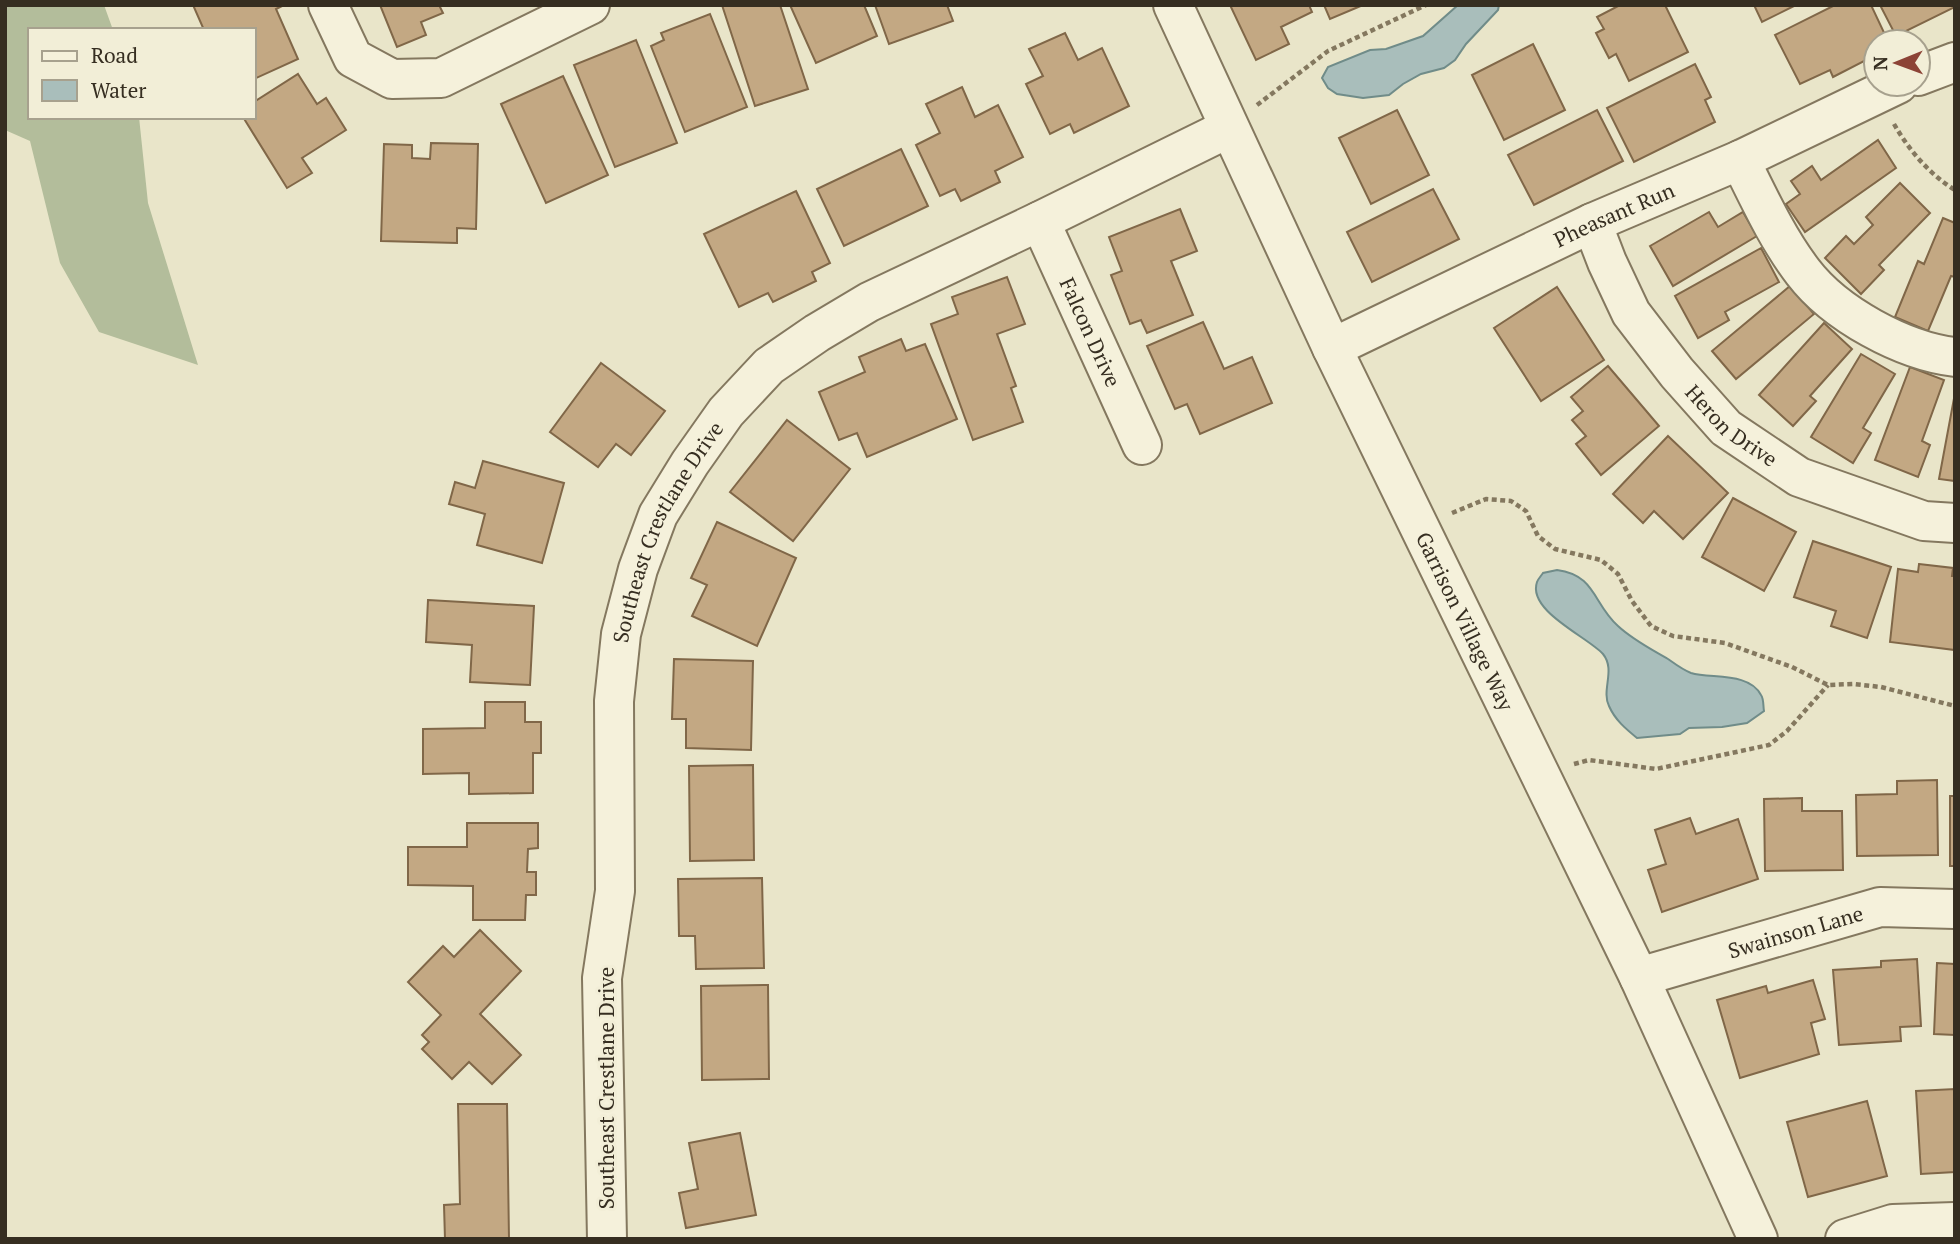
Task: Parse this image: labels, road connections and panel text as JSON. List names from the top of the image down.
{
  "streets": {
    "street": [
      "Pheasant Run",
      "Falcon Drive",
      "Heron Drive",
      "Southeast Crestlane Drive",
      "Garrison Village Way",
      "Swainson Lane"
    ]
  },
  "crossings": [
    ["Pheasant Run", "Heron Drive"],
    ["Pheasant Run", "Garrison Village Way"],
    ["Falcon Drive", "Southeast Crestlane Drive"],
    ["Southeast Crestlane Drive", "Garrison Village Way"],
    ["Garrison Village Way", "Swainson Lane"]
  ],
  "legend": ["Road", "Water"],
  "north": "left"
}
